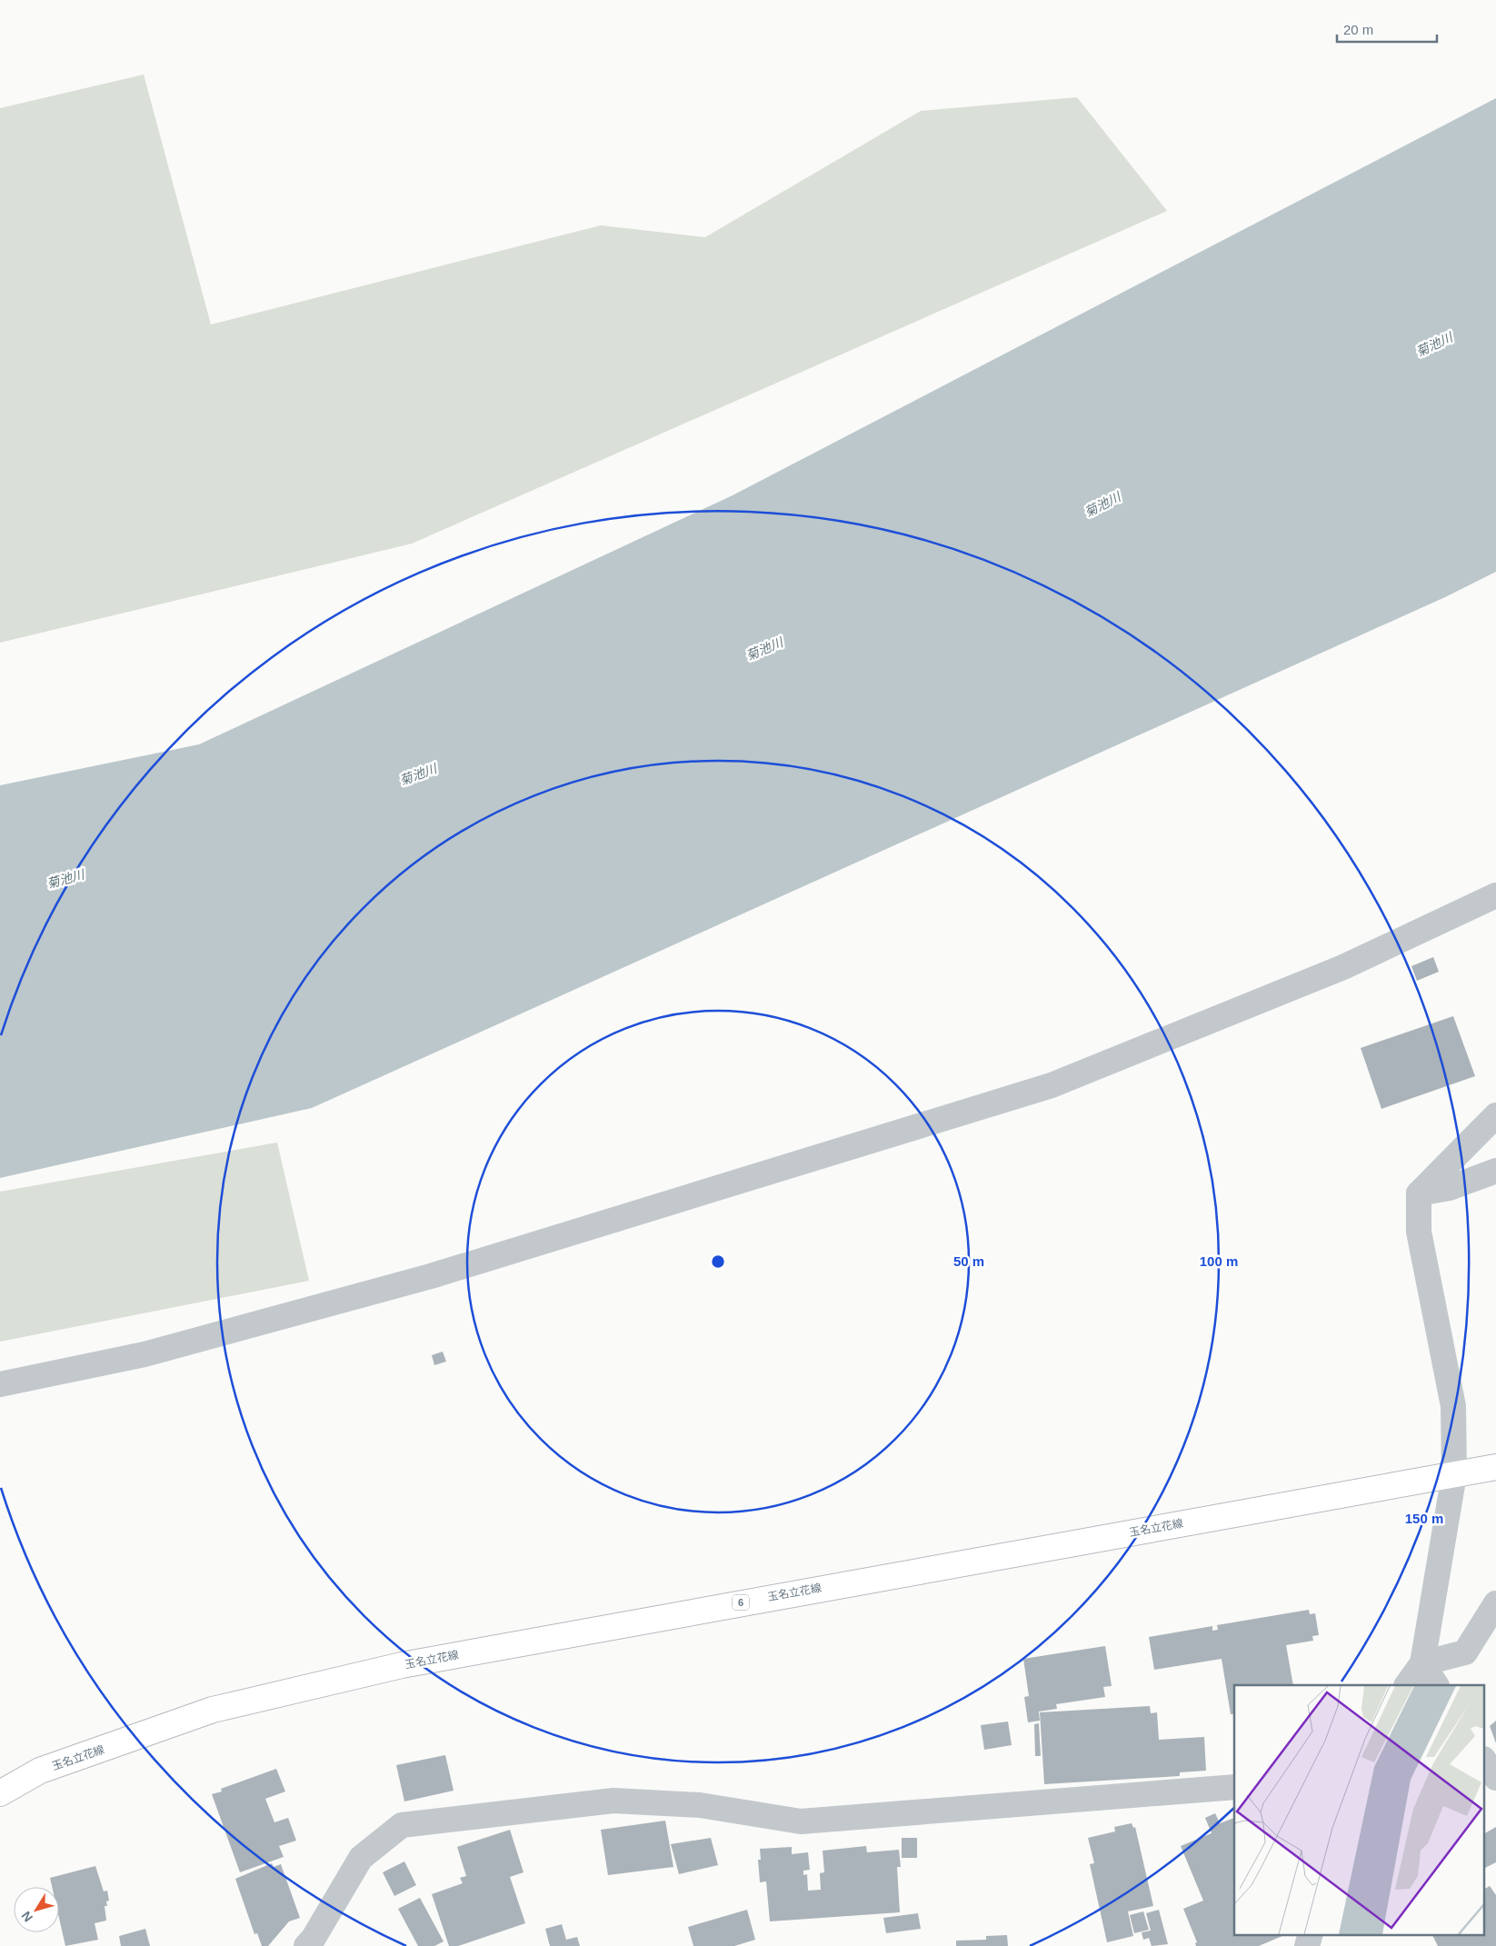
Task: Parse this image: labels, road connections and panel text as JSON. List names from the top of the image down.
{
  "streets": {
    "main road": ["玉名立花線", "6"]
  },
  "water": ["菊池川"],
  "scale_bar": "20 m",
  "north": "bottom left",
  "rings": ["50 m", "100 m", "150 m"]
}
